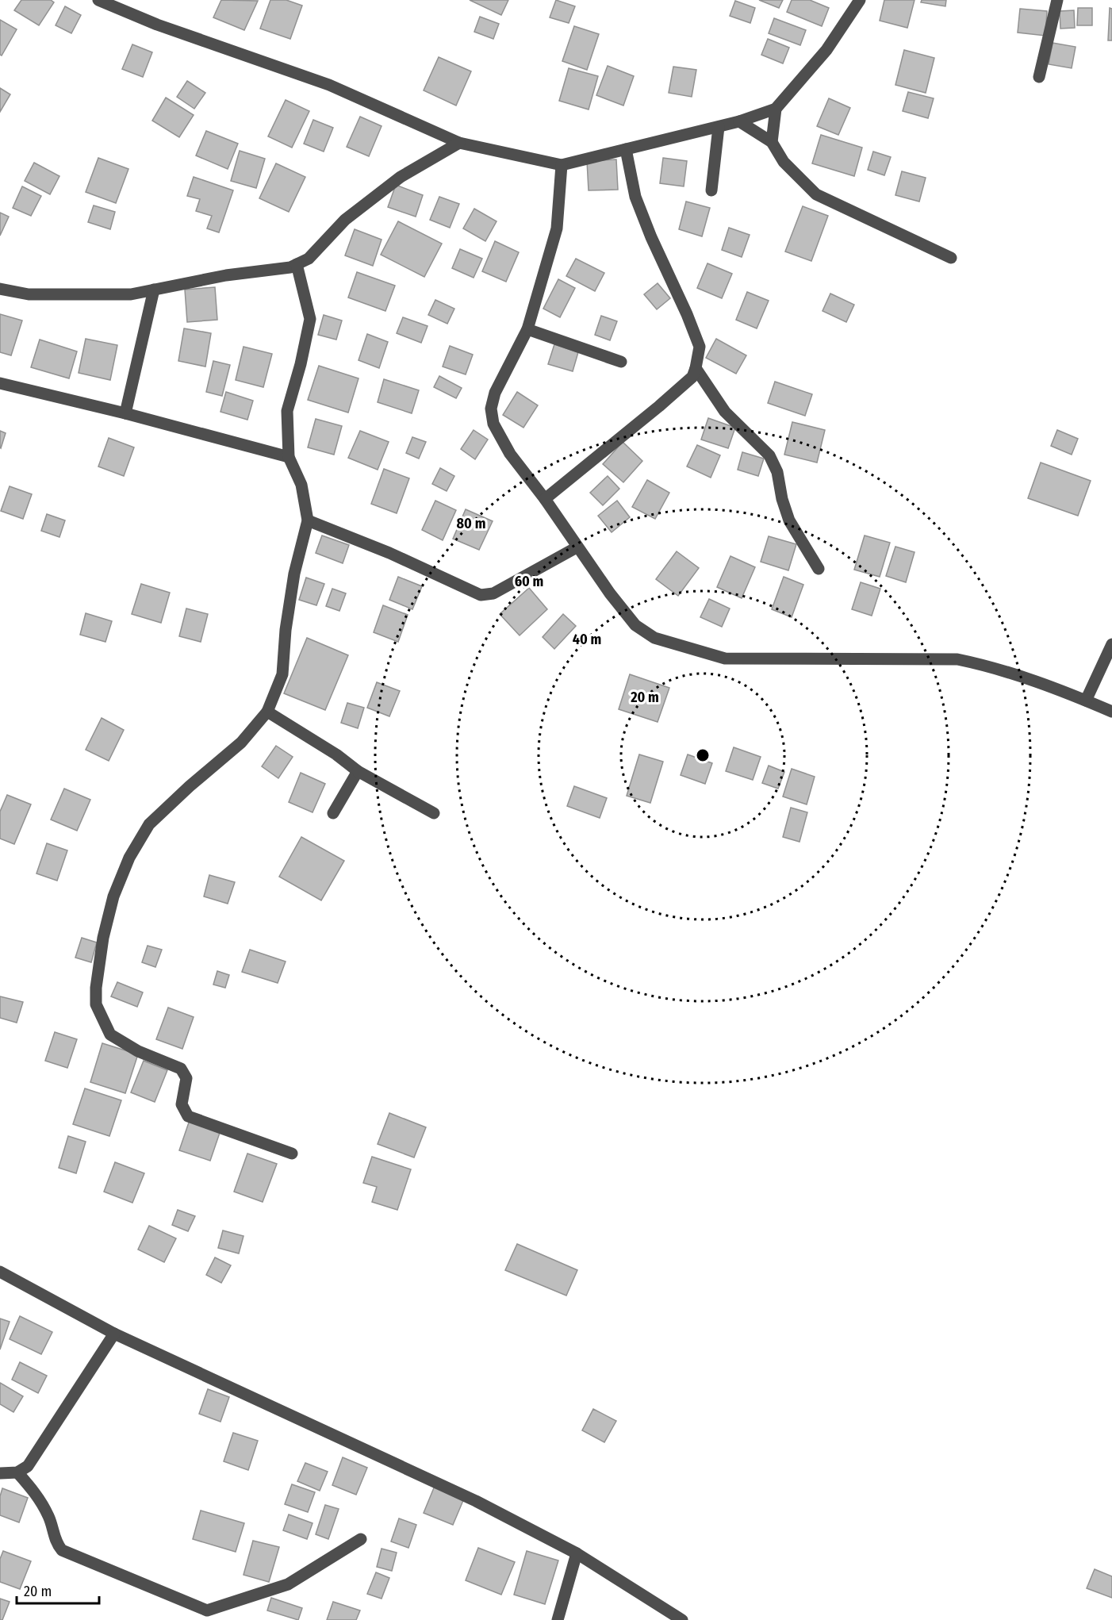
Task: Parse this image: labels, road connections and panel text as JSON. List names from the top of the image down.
{
  "scale_bar": "20 m",
  "rings": [
    "80 m",
    "60 m",
    "40 m",
    "20 m"
  ]
}
